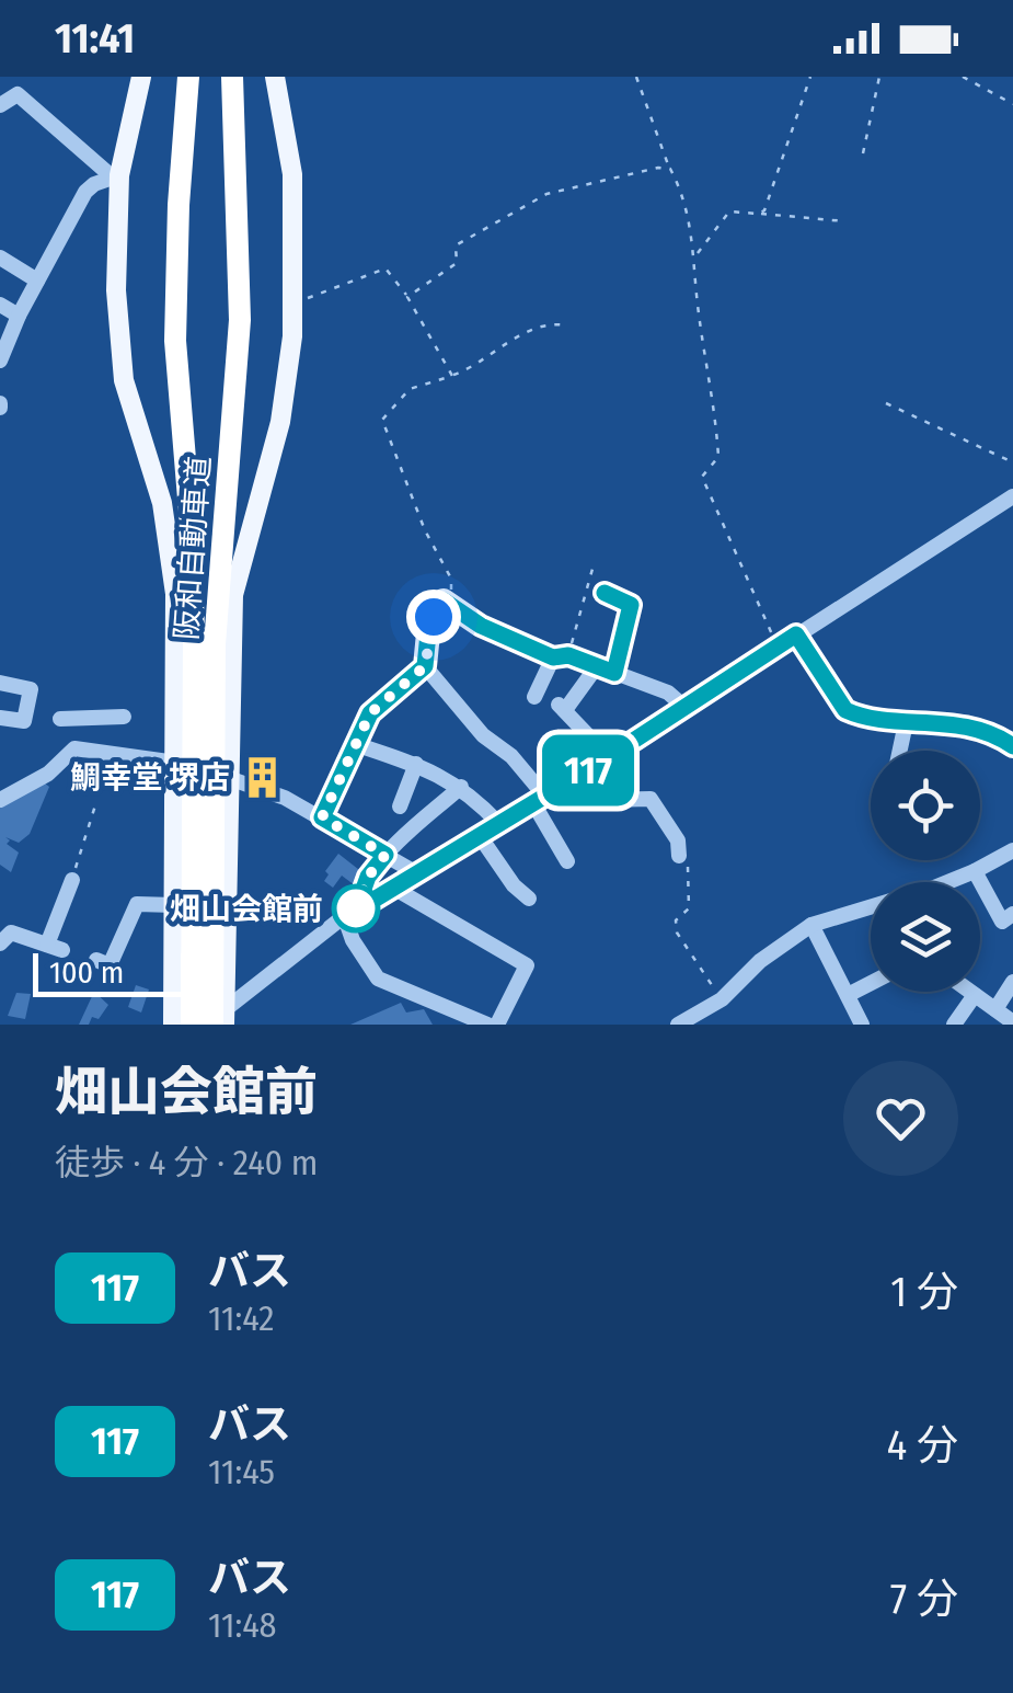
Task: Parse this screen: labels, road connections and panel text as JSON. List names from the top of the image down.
{
  "streets": {
    "highway": ["阪和自動車道"]
  },
  "places": {
    "building": ["鯛幸堂 堺店"],
    "other": ["畑山会館前"]
  },
  "lines": ["bus line 117"],
  "scale_bar": "100 m",
  "page": {
    "status": "11:41",
    "on_map": "117",
    "scale": "100 m",
    "heading": ["畑山会館前", "徒歩 · 4 分 · 240 m"],
    "list": [
      {
        "mark": "117",
        "name": "バス",
        "note": "11:42",
        "value": "1 分"
      },
      {
        "mark": "117",
        "name": "バス",
        "note": "11:45",
        "value": "4 分"
      },
      {
        "mark": "117",
        "name": "バス",
        "note": "11:48",
        "value": "7 分"
      }
    ]
  }
}
